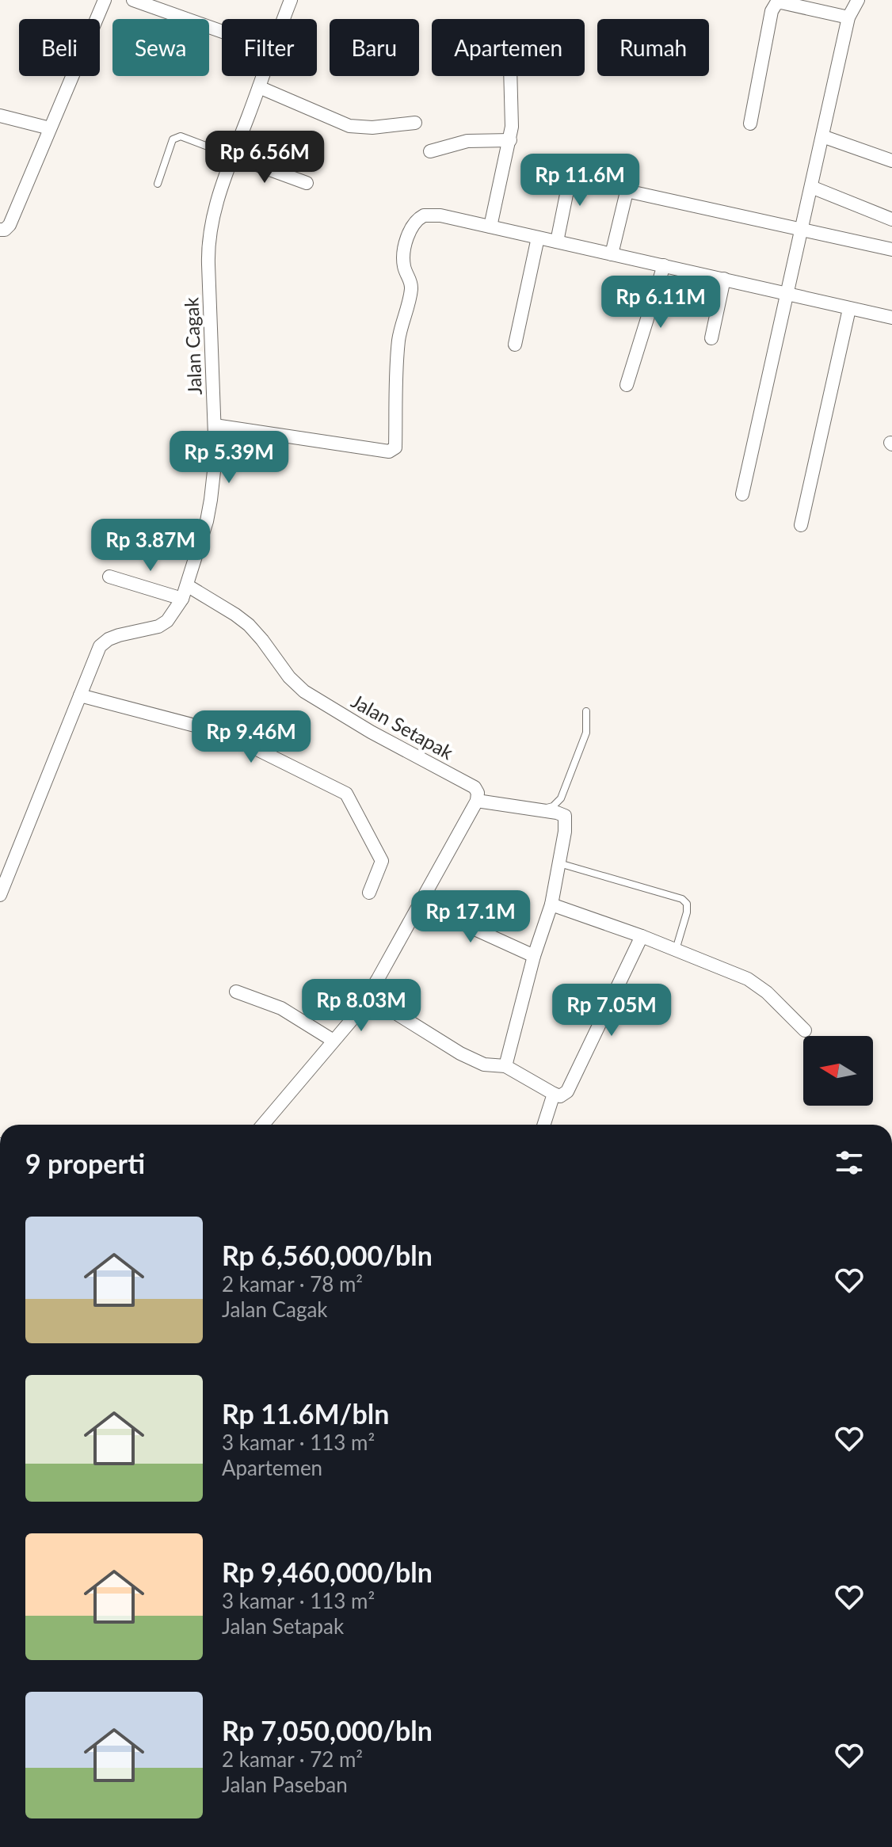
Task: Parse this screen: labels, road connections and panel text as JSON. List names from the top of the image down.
{
  "streets": {
    "street": ["Jalan Cagak", "Jalan Setapak"]
  },
  "crossings": [
    ["Jalan Cagak", "Jalan Setapak"]
  ],
  "north": "left",
  "page": {
    "chip": [
      "Beli",
      "Sewa",
      "Filter",
      "Baru",
      "Apartemen",
      "Rumah"
    ],
    "price": [
      "Rp 6.56M",
      "Rp 11.6M",
      "Rp 6.11M",
      "Rp 5.39M",
      "Rp 3.87M",
      "Rp 9.46M",
      "Rp 17.1M",
      "Rp 8.03M",
      "Rp 7.05M"
    ],
    "heading": "9 properti",
    "list": [
      {
        "name": "Rp 6,560,000/bln",
        "note": "2 kamar · 78 m² · Jalan Cagak"
      },
      {
        "name": "Rp 11.6M/bln",
        "note": "3 kamar · 113 m² · Apartemen"
      },
      {
        "name": "Rp 9,460,000/bln",
        "note": "3 kamar · 113 m² · Jalan Setapak"
      },
      {
        "name": "Rp 7,050,000/bln",
        "note": "2 kamar · 72 m² · Jalan Paseban"
      }
    ]
  }
}
